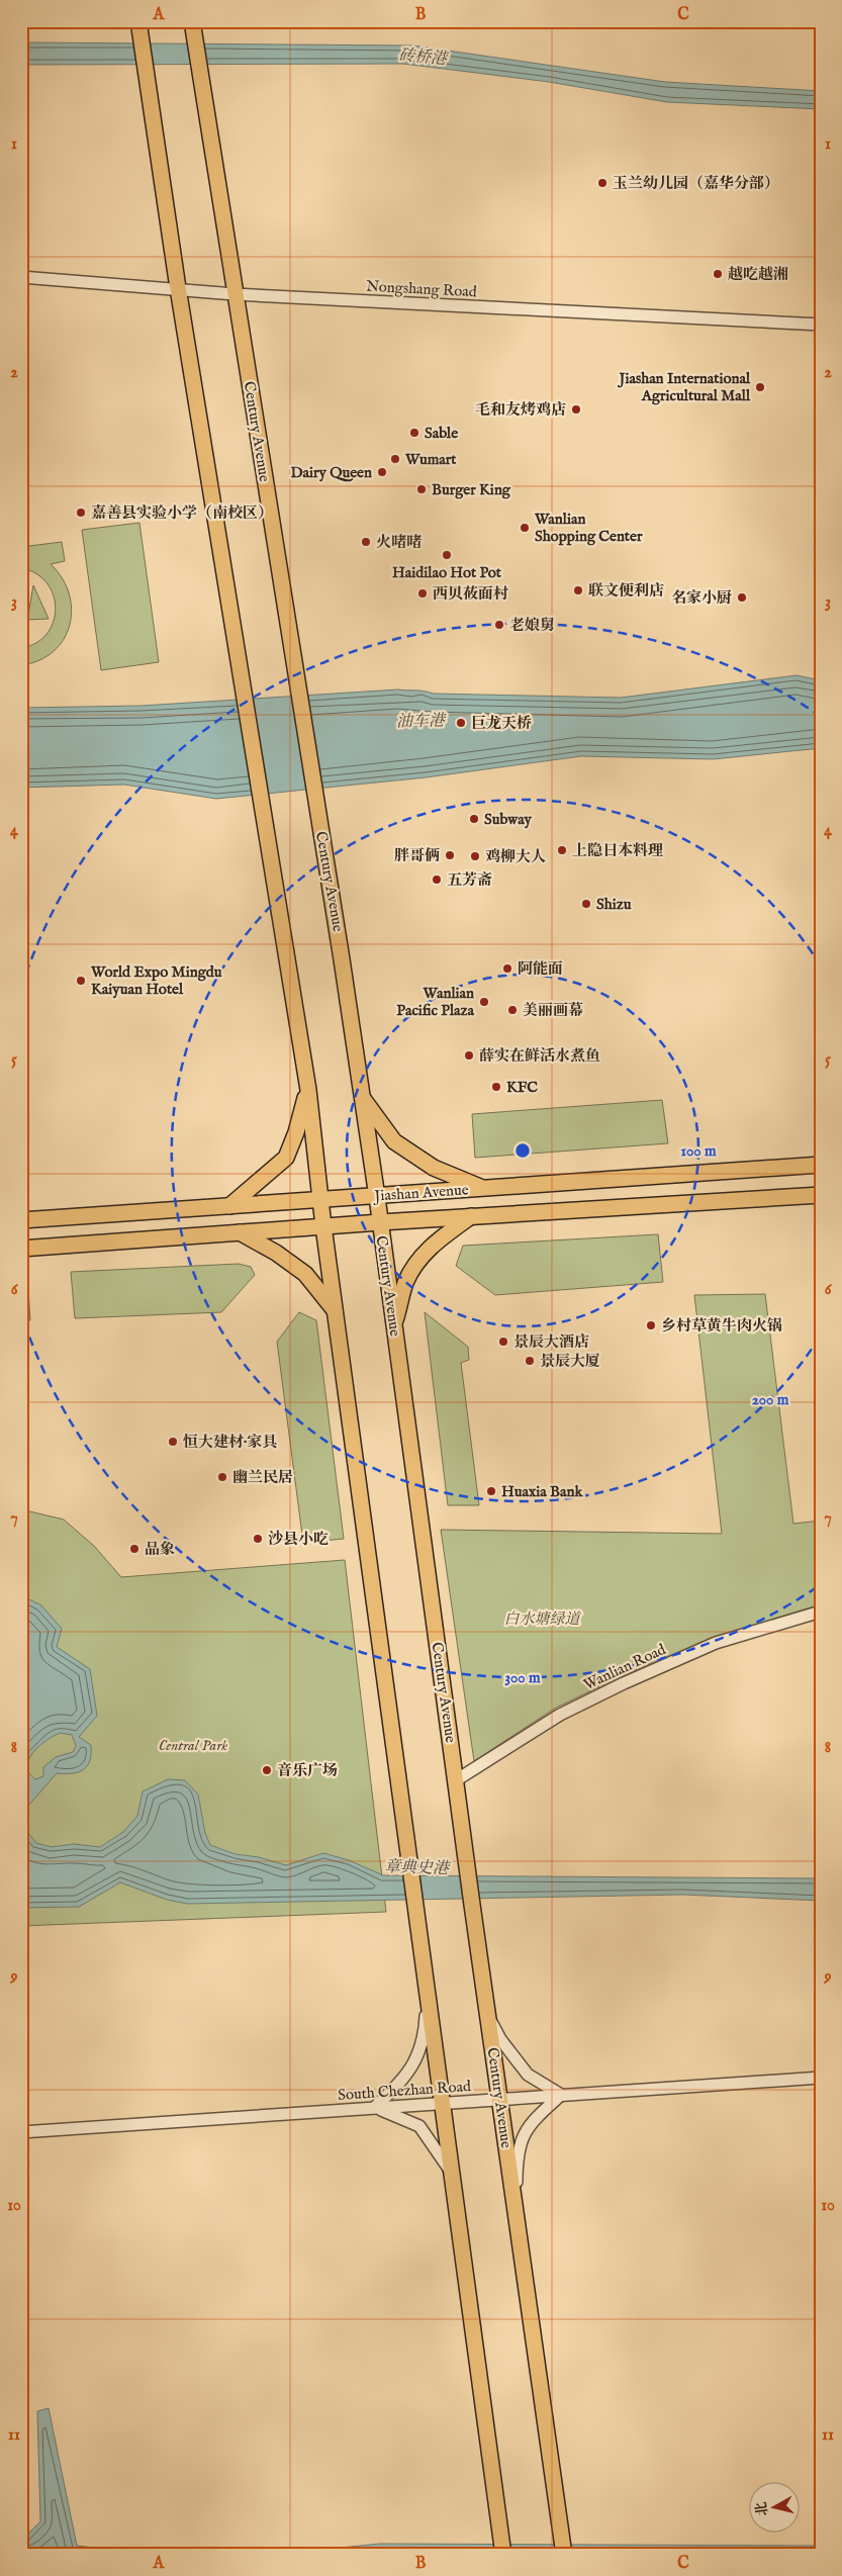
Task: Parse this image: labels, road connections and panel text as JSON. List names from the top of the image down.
{
  "streets": {
    "main road": ["Century Avenue", "Jiashan Avenue"],
    "street": ["Nongshang Road", "Wanlian Road", "South Chezhan Road"]
  },
  "crossings": [
    ["Nongshang Road", "Century Avenue"],
    ["Century Avenue", "Jiashan Avenue"],
    ["Century Avenue", "Wanlian Road"],
    ["Century Avenue", "South Chezhan Road"]
  ],
  "water": ["砖桥港", "油车港", "章典史港"],
  "parks": ["白水塘绿道", "Central Park"],
  "places": [
    "玉兰幼儿园（嘉华分部）",
    "越吃越湘",
    "Jiashan International Agricultural Mall",
    "毛和友烤鸡店",
    "Sable",
    "Wumart",
    "Dairy Queen",
    "Burger King",
    "嘉善县实验小学（南校区）",
    "Wanlian Shopping Center",
    "火啫啫",
    "Haidilao Hot Pot",
    "联文便利店",
    "西贝莜面村",
    "名家小厨",
    "老娘舅",
    "巨龙天桥",
    "Subway",
    "上隐日本料理",
    "胖哥俩",
    "鸡柳大人",
    "五芳斋",
    "Shizu",
    "阿能面",
    "World Expo Mingdu Kaiyuan Hotel",
    "Wanlian Pacific Plaza",
    "美丽画幕",
    "薛实在鲜活水煮鱼",
    "KFC",
    "乡村草黄牛肉火锅",
    "景辰大酒店",
    "景辰大厦",
    "恒大建材·家具",
    "幽兰民居",
    "Huaxia Bank",
    "沙县小吃",
    "品象",
    "音乐广场"
  ],
  "north": "left",
  "grid": {
    "columns": ["A", "B", "C"],
    "rows": [
      "1",
      "2",
      "3",
      "4",
      "5",
      "6",
      "7",
      "8",
      "9",
      "10",
      "11"
    ]
  },
  "rings": ["100 m", "200 m", "300 m"]
}
